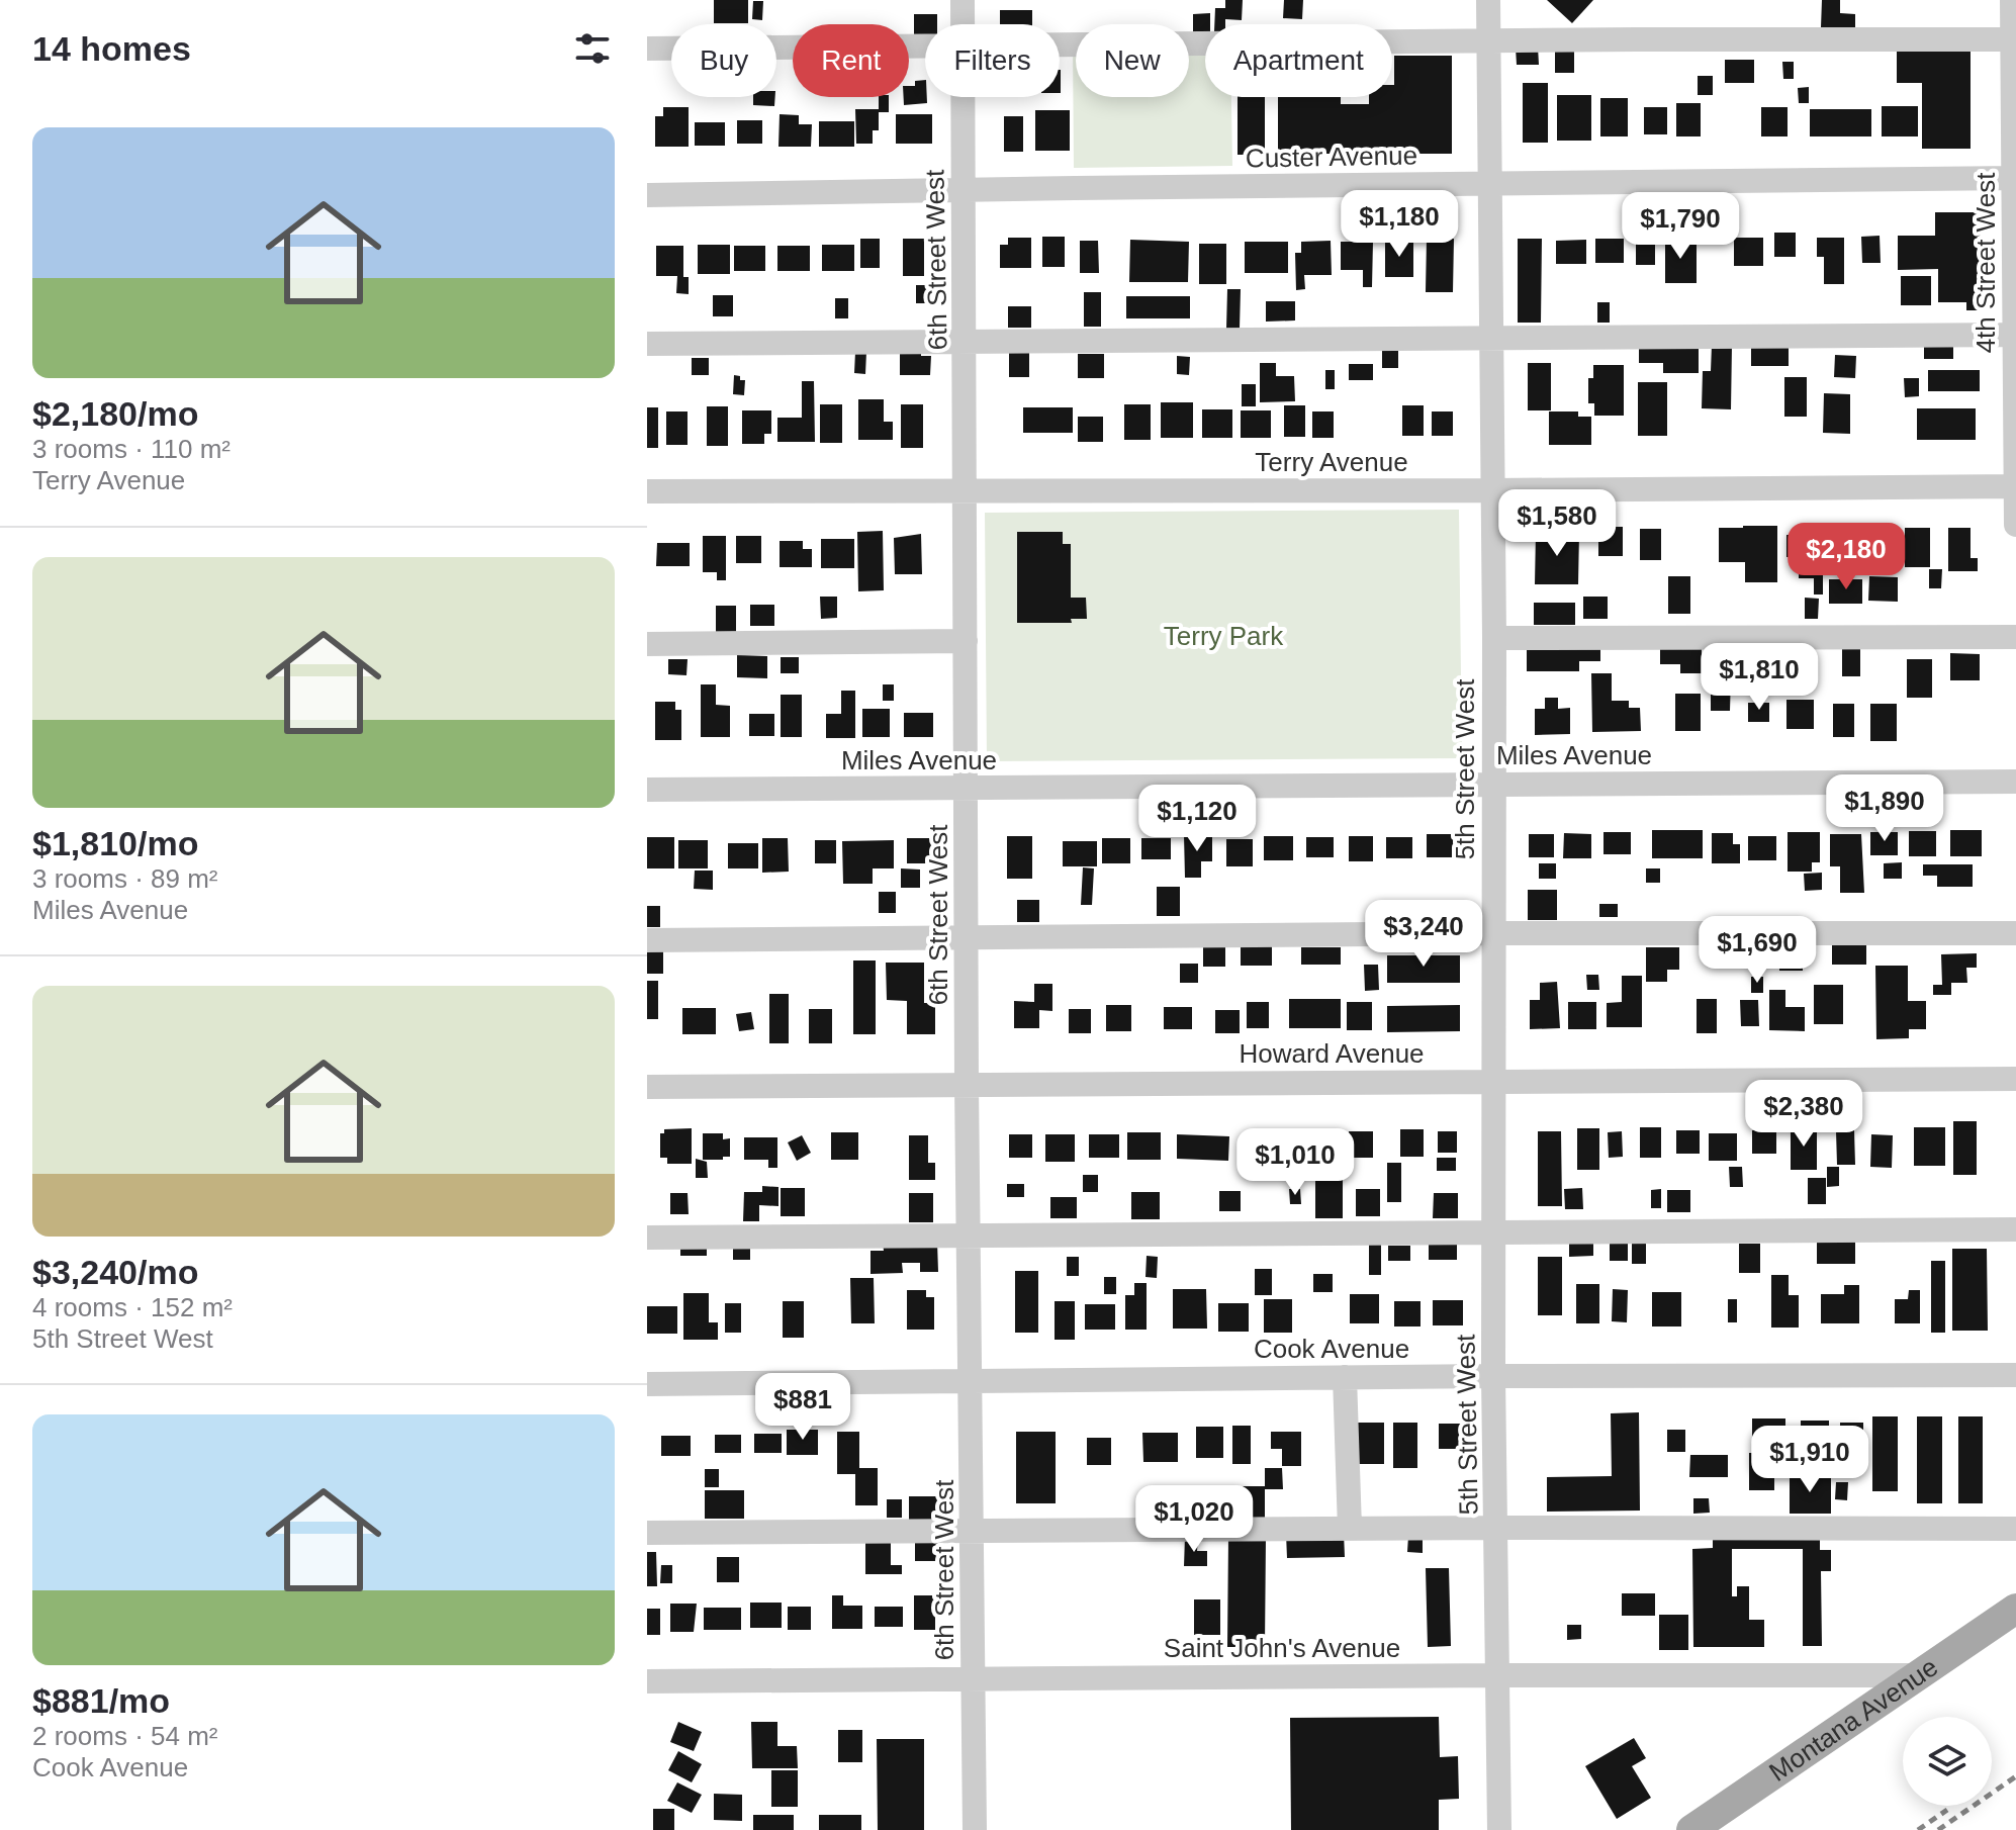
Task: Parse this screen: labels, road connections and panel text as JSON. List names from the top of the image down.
{
  "streets": {
    "main road": ["Montana Avenue"],
    "street": [
      "Custer Avenue",
      "6th Street West",
      "4th Street West",
      "Terry Avenue",
      "Miles Avenue",
      "5th Street West",
      "Howard Avenue",
      "Cook Avenue",
      "Saint John's Avenue"
    ]
  },
  "crossings": [
    ["Custer Avenue", "6th Street West"],
    ["Custer Avenue", "4th Street West"],
    ["Custer Avenue", "5th Street West"],
    ["6th Street West", "Terry Avenue"],
    ["6th Street West", "Miles Avenue"],
    ["6th Street West", "Howard Avenue"],
    ["6th Street West", "Cook Avenue"],
    ["6th Street West", "Saint John's Avenue"],
    ["4th Street West", "Terry Avenue"],
    ["Terry Avenue", "5th Street West"],
    ["Miles Avenue", "5th Street West"],
    ["5th Street West", "Howard Avenue"],
    ["5th Street West", "Cook Avenue"],
    ["5th Street West", "Saint John's Avenue"],
    ["Saint John's Avenue", "Montana Avenue"]
  ],
  "parks": ["Terry Park"],
  "page": {
    "heading": "14 homes",
    "chip": [
      "Buy",
      "Rent",
      "Filters",
      "New",
      "Apartment"
    ],
    "list": [
      {
        "name": "$2,180/mo",
        "note": "3 rooms · 110 m² · Terry Avenue"
      },
      {
        "name": "$1,810/mo",
        "note": "3 rooms · 89 m² · Miles Avenue"
      },
      {
        "name": "$3,240/mo",
        "note": "4 rooms · 152 m² · 5th Street West"
      },
      {
        "name": "$881/mo",
        "note": "2 rooms · 54 m² · Cook Avenue"
      }
    ],
    "price": [
      "$1,180",
      "$1,790",
      "$1,580",
      "$2,180",
      "$1,810",
      "$1,890",
      "$1,120",
      "$3,240",
      "$1,690",
      "$2,380",
      "$1,010",
      "$881",
      "$1,910",
      "$1,020"
    ]
  }
}
